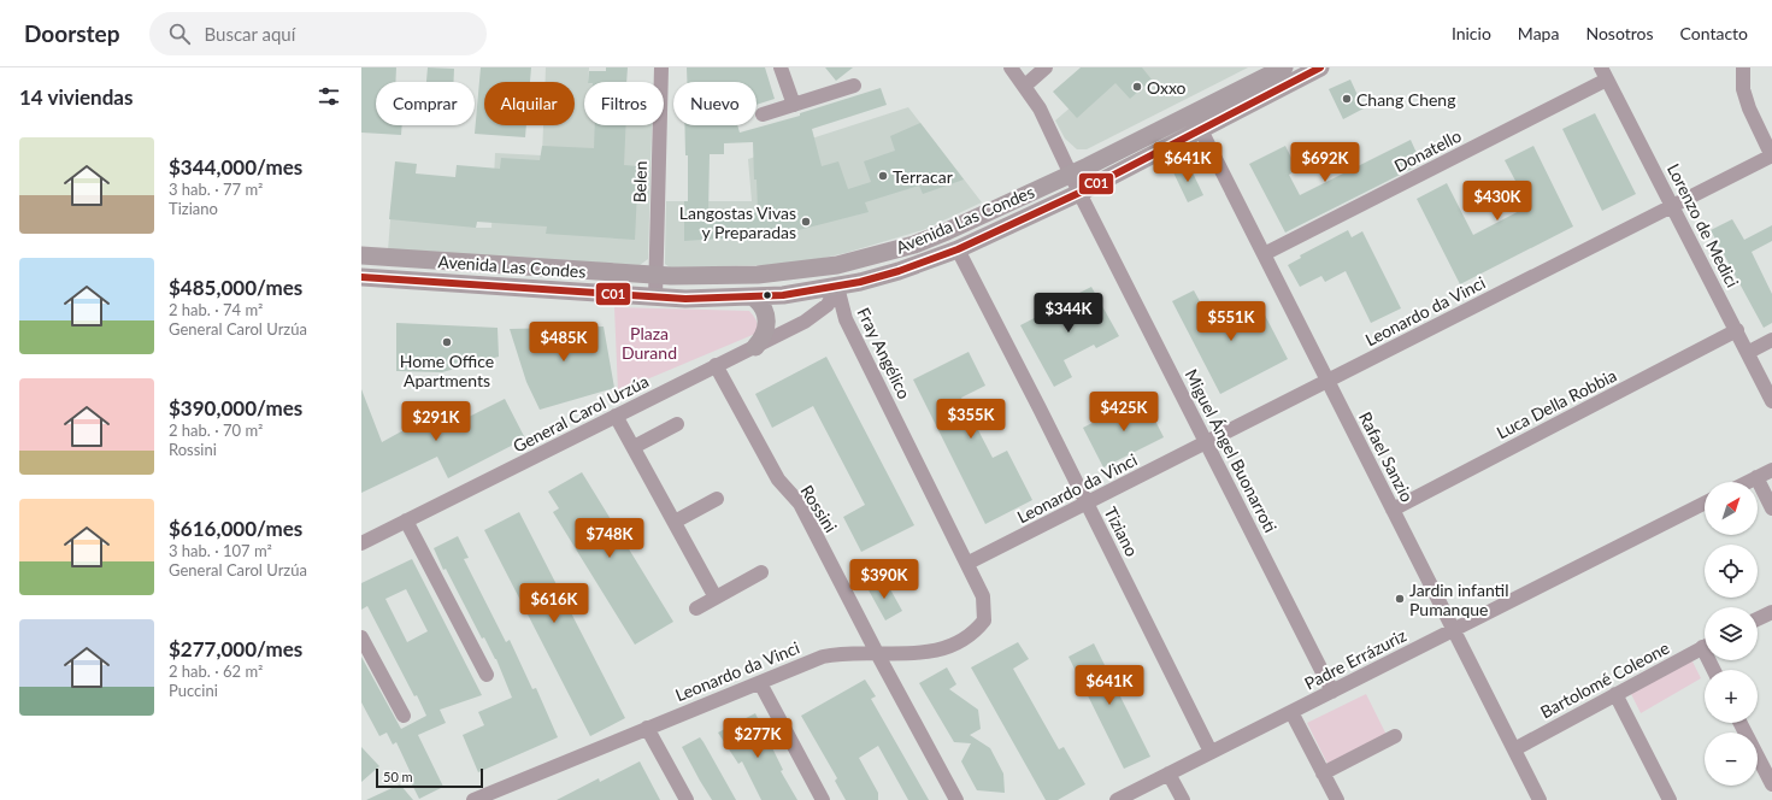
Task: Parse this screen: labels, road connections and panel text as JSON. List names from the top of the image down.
{
  "streets": {
    "main road": ["Avenida Las Condes"],
    "street": [
      "Donatello",
      "Belen",
      "Lorenzo de Medici",
      "Leonardo da Vinci",
      "Fray Angélico",
      "Luca Della Robbia",
      "General Carol Urzúa",
      "Miguel Ángel Buonarroti",
      "Rafael Sanzio",
      "Rossini",
      "Tiziano",
      "Padre Errázuriz",
      "Bartolomé Coleone"
    ]
  },
  "crossings": [
    ["Donatello", "Lorenzo de Medici"],
    ["Donatello", "Rafael Sanzio"],
    ["Belen", "Avenida Las Condes"],
    ["Avenida Las Condes", "Fray Angélico"],
    ["Avenida Las Condes", "General Carol Urzúa"],
    ["Avenida Las Condes", "Miguel Ángel Buonarroti"],
    ["Avenida Las Condes", "Rafael Sanzio"],
    ["Avenida Las Condes", "Tiziano"],
    ["Lorenzo de Medici", "Leonardo da Vinci"],
    ["Lorenzo de Medici", "Luca Della Robbia"],
    ["Leonardo da Vinci", "Fray Angélico"],
    ["Leonardo da Vinci", "Miguel Ángel Buonarroti"],
    ["Leonardo da Vinci", "Rafael Sanzio"],
    ["Leonardo da Vinci", "Rossini"],
    ["Leonardo da Vinci", "Tiziano"],
    ["Fray Angélico", "General Carol Urzúa"],
    ["Luca Della Robbia", "Rafael Sanzio"],
    ["General Carol Urzúa", "Rossini"],
    ["Miguel Ángel Buonarroti", "Padre Errázuriz"],
    ["Rafael Sanzio", "Padre Errázuriz"],
    ["Rafael Sanzio", "Bartolomé Coleone"],
    ["Tiziano", "Padre Errázuriz"]
  ],
  "parks": ["Plaza Durand"],
  "places": [
    "Oxxo",
    "Chang Cheng",
    "Terracar",
    "Langostas Vivas y Preparadas",
    "Home Office Apartments",
    "Jardin infantil Pumanque"
  ],
  "lines": ["transit line C01"],
  "scale_bar": "50 m",
  "north": "top right",
  "page": {
    "header": "Doorstep",
    "search": "Buscar aquí",
    "nav": [
      "Inicio",
      "Mapa",
      "Nosotros",
      "Contacto"
    ],
    "heading": "14 viviendas",
    "chip": [
      "Comprar",
      "Alquilar",
      "Filtros",
      "Nuevo"
    ],
    "list": [
      {
        "name": "$344,000/mes",
        "note": "3 hab. · 77 m² · Tiziano"
      },
      {
        "name": "$485,000/mes",
        "note": "2 hab. · 74 m² · General Carol Urzúa"
      },
      {
        "name": "$390,000/mes",
        "note": "2 hab. · 70 m² · Rossini"
      },
      {
        "name": "$616,000/mes",
        "note": "3 hab. · 107 m² · General Carol Urzúa"
      },
      {
        "name": "$277,000/mes",
        "note": "2 hab. · 62 m² · Puccini"
      }
    ],
    "price": [
      "$641K",
      "$692K",
      "$430K",
      "$344K",
      "$551K",
      "$485K",
      "$425K",
      "$355K",
      "$291K",
      "$748K",
      "$390K",
      "$616K",
      "$641K",
      "$277K"
    ],
    "map_buttons": ["+", "−"],
    "scale": "50 m"
  }
}
